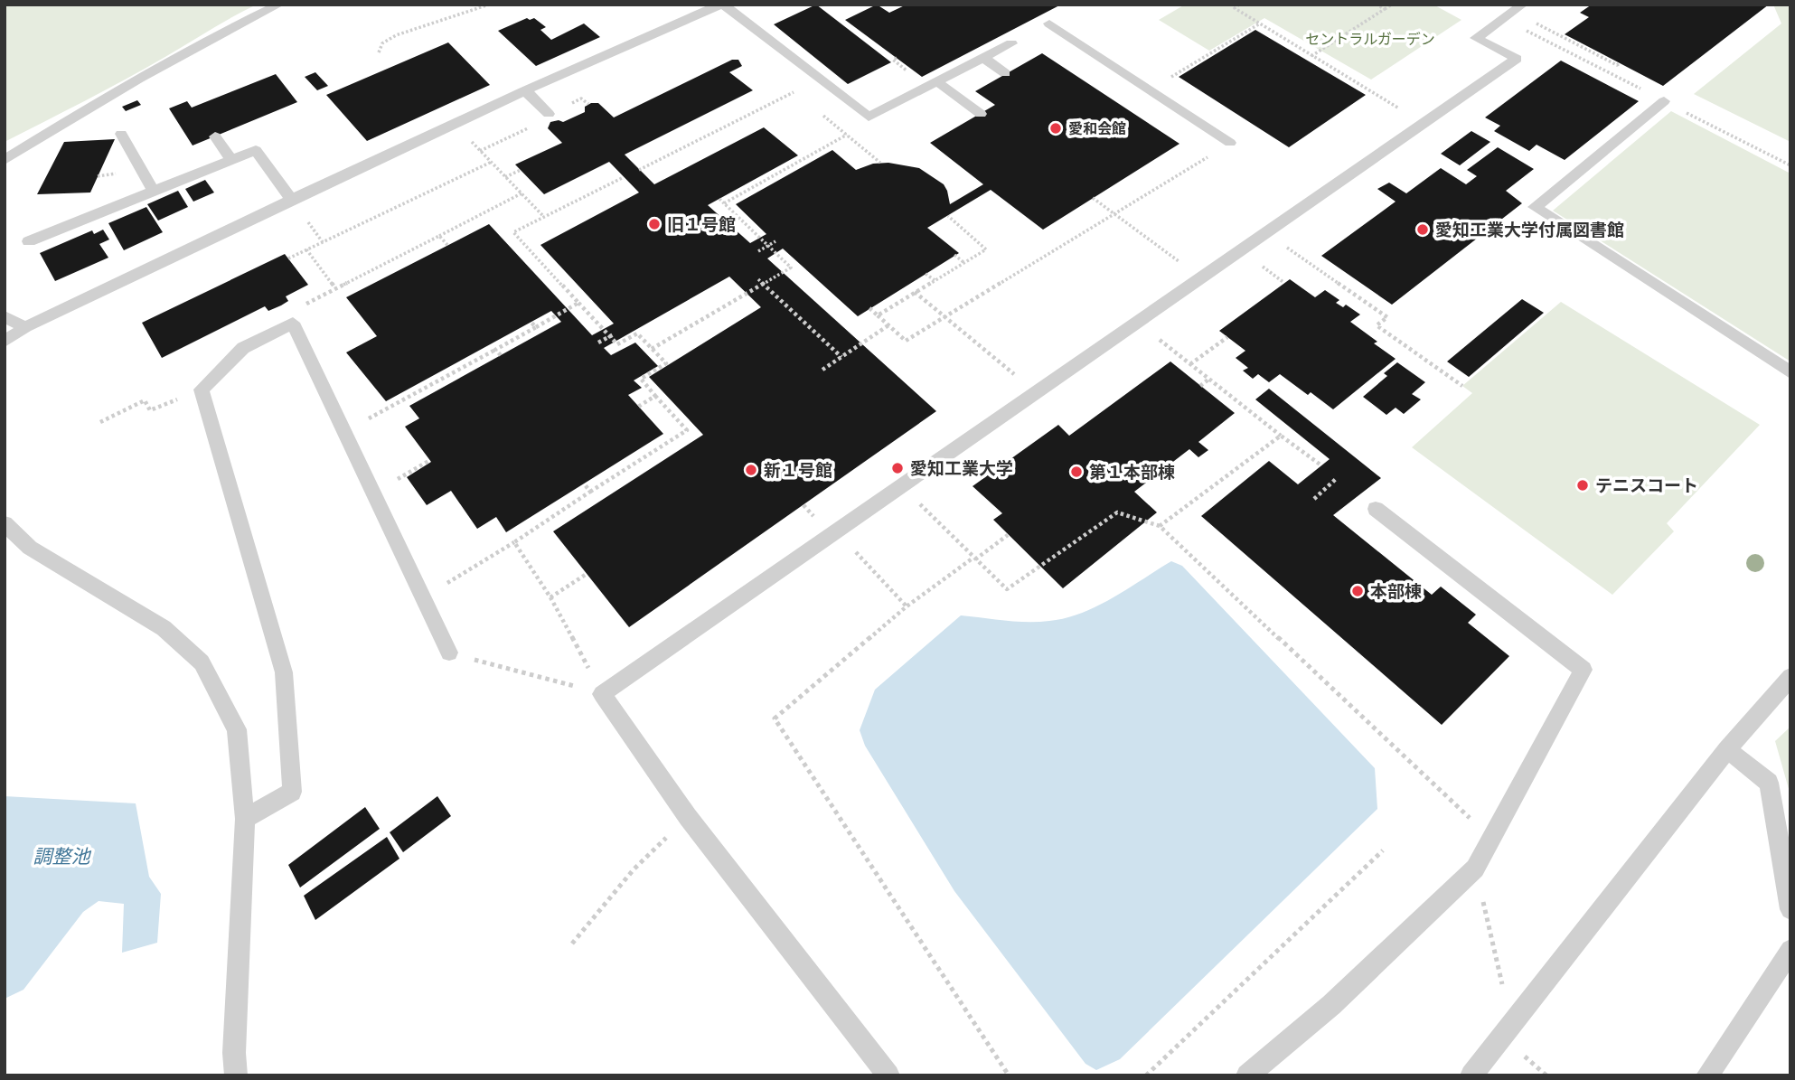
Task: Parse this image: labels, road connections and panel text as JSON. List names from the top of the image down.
{
  "water": ["調整池"],
  "parks": ["セントラルガーデン"],
  "places": [
    "愛和会館",
    "旧１号館",
    "愛知工業大学付属図書館",
    "愛知工業大学",
    "新１号館",
    "第１本部棟",
    "テニスコート",
    "本部棟"
  ]
}
